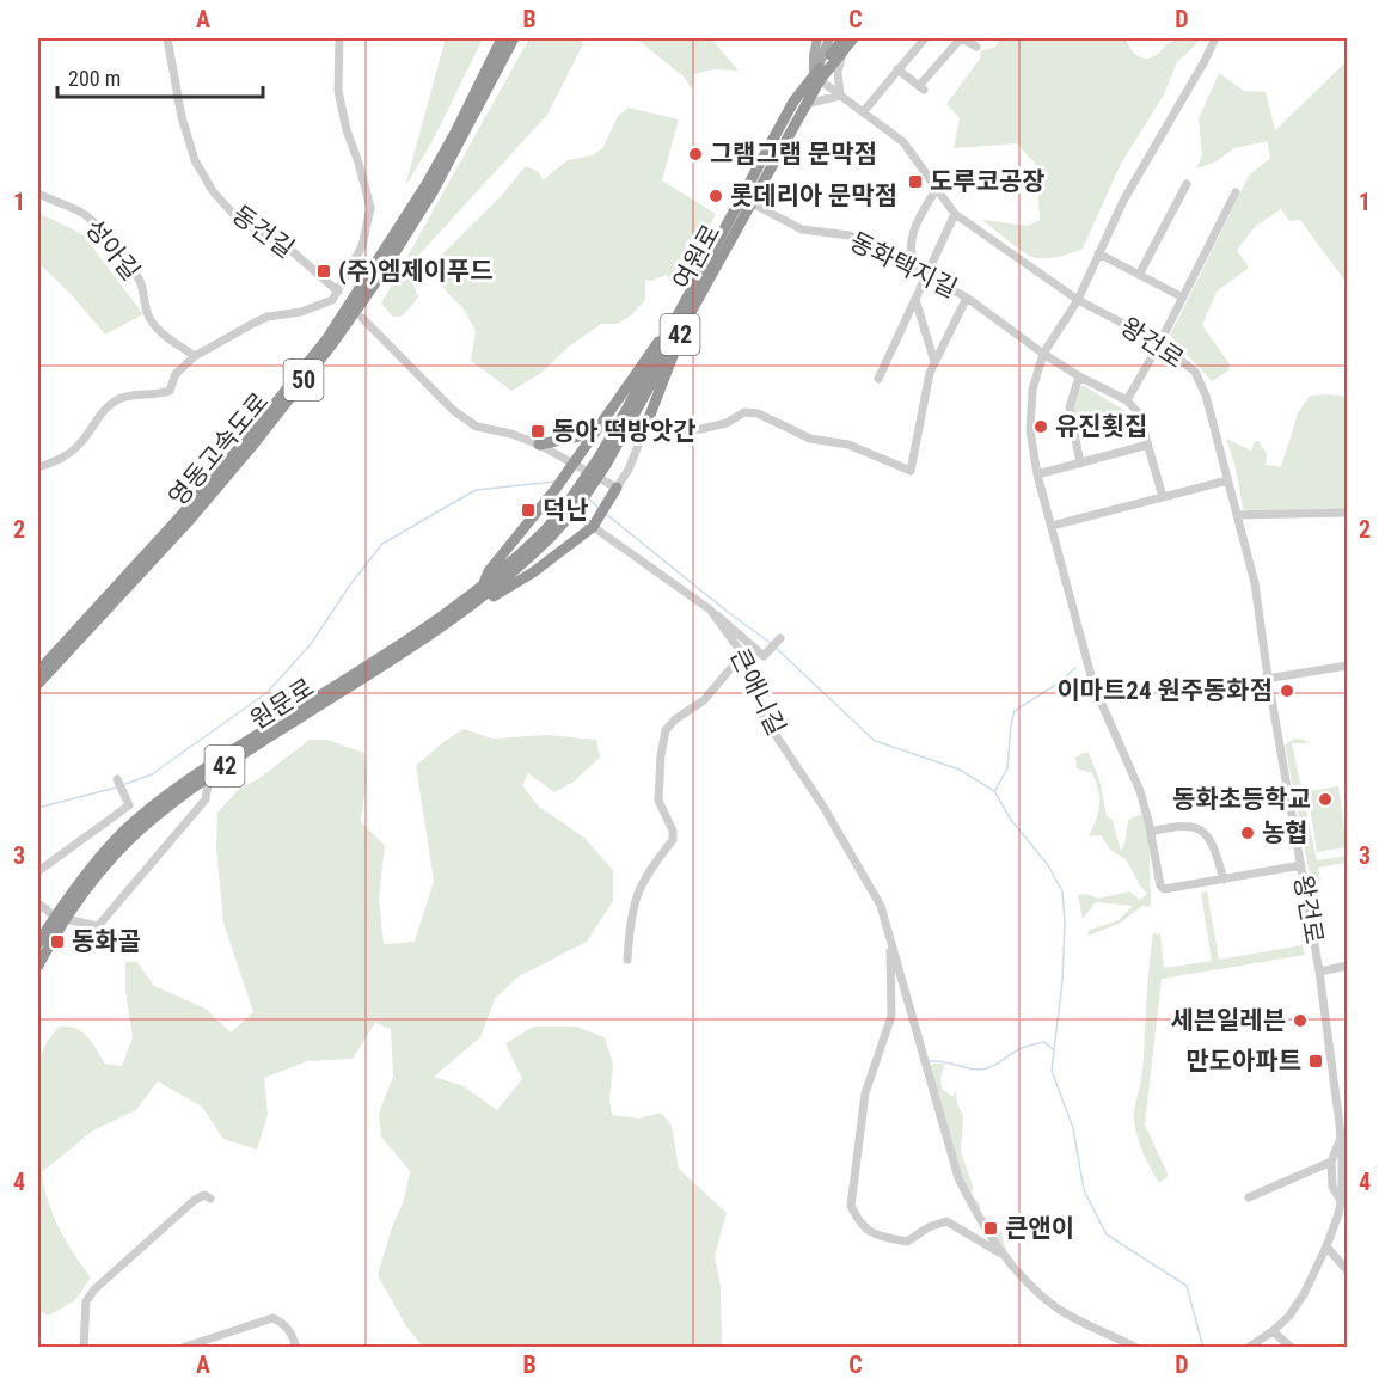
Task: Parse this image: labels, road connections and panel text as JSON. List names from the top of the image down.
{
  "streets": {
    "highway": [
      "여원로",
      "42",
      "50",
      "영동고속도로",
      "원문로"
    ],
    "street": [
      "동건길",
      "성아길",
      "동화택지길",
      "왕건로",
      "큰애니길"
    ]
  },
  "crossings": [
    ["여원로", "동화택지길"],
    ["여원로", "왕건로"],
    ["여원로", "원문로"]
  ],
  "places": {
    "other": [
      "그램그램 문막점",
      "롯데리아 문막점",
      "유진횟집",
      "이마트24 원주동화점",
      "동화초등학교",
      "농협",
      "세븐일레븐"
    ],
    "transit": [
      "도루코공장",
      "(주)엠제이푸드",
      "동아 떡방앗간",
      "덕난",
      "동화골",
      "만도아파트",
      "큰앤이"
    ]
  },
  "scale_bar": "200 m",
  "grid": {
    "columns": [
      "A",
      "B",
      "C",
      "D"
    ],
    "rows": [
      "1",
      "2",
      "3",
      "4"
    ]
  }
}
